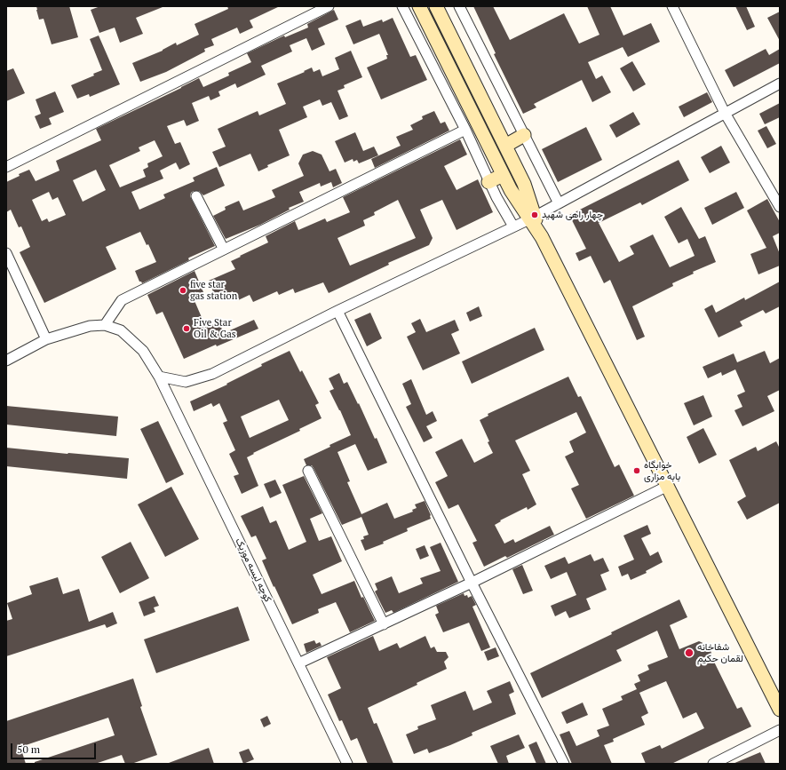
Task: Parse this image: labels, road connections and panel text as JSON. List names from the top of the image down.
{
  "streets": {
    "street": ["کوچه لیسه موزیک"]
  },
  "places": [
    "چهار راهی شهید",
    "five star gas station",
    "Five Star Oil & Gas",
    "خوابگاه بابه مزاری",
    "شفاخانه لقمان حکیم"
  ],
  "scale_bar": "50 m"
}
